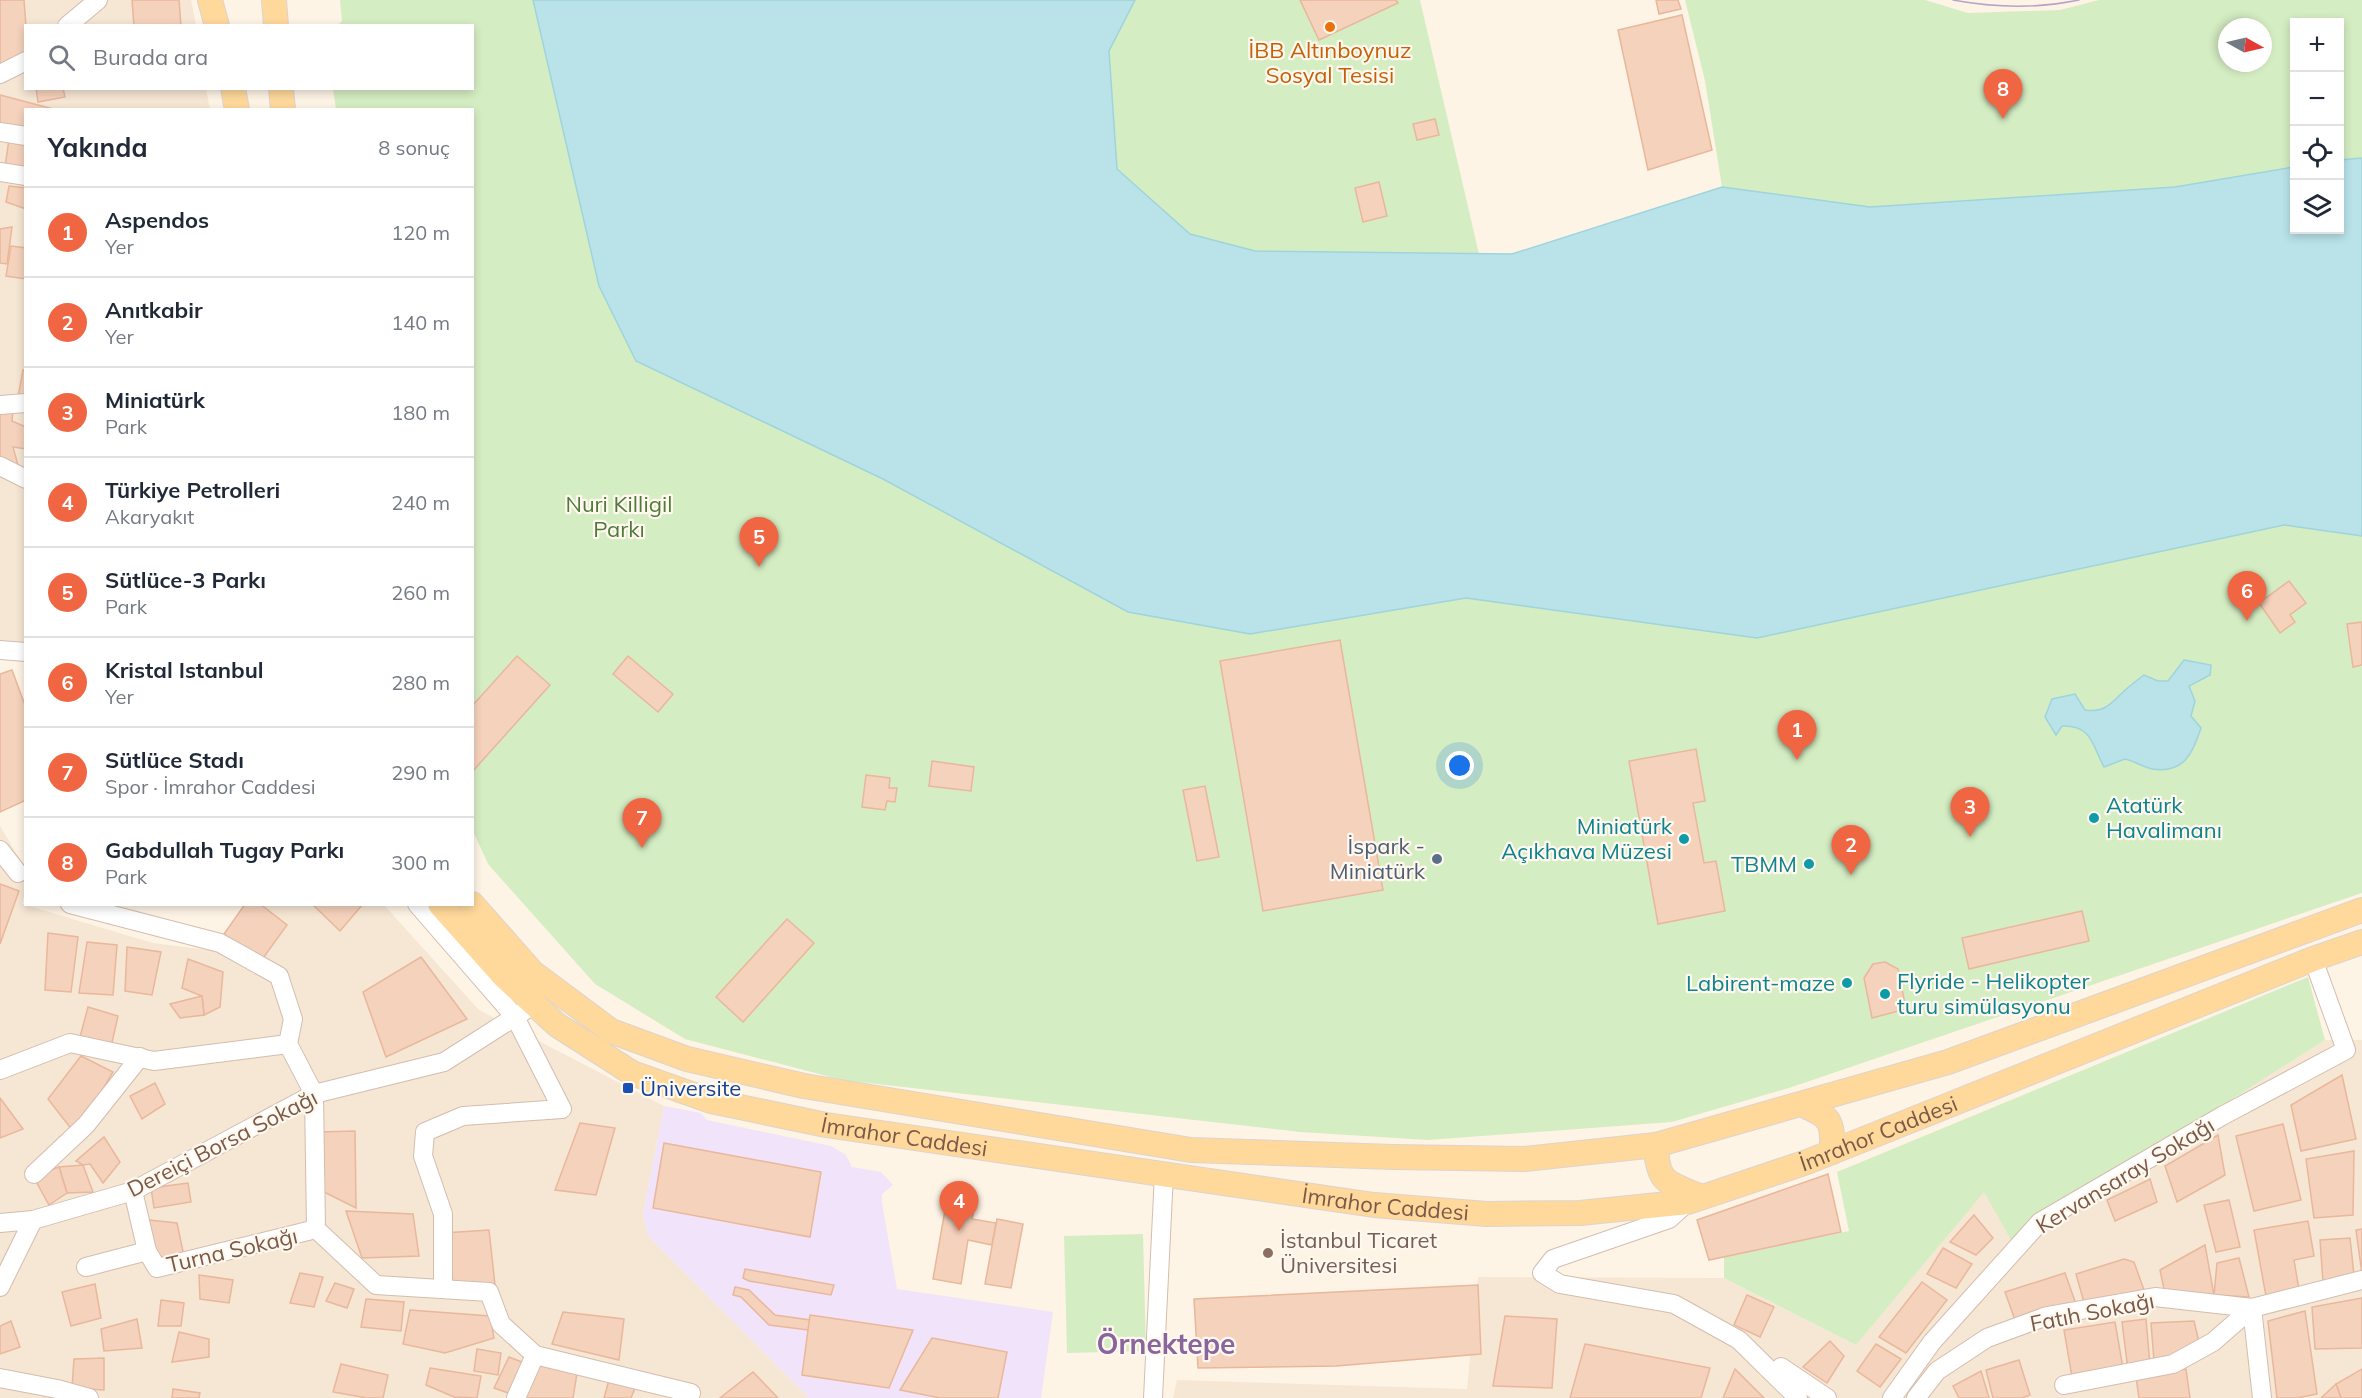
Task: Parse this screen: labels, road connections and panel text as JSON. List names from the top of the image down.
{
  "streets": {
    "main road": ["İmrahor Caddesi"],
    "street": [
      "Dereiçi Borsa Sokağı",
      "Kervansaray Sokağı",
      "Turna Sokağı",
      "Fatıh Sokağı"
    ]
  },
  "crossings": [
    ["İmrahor Caddesi", "Dereiçi Borsa Sokağı"],
    ["İmrahor Caddesi", "Kervansaray Sokağı"],
    ["Dereiçi Borsa Sokağı", "Turna Sokağı"]
  ],
  "districts": ["Örnektepe"],
  "parks": ["Nuri Killigil Parkı"],
  "places": {
    "other": [
      "İBB Altınboynuz Sosyal Tesisi",
      "Atatürk Havalimanı",
      "Miniatürk Açıkhava Müzesi",
      "İspark - Miniatürk",
      "TBMM",
      "Labirent-maze",
      "Flyride - Helikopter turu simülasyonu",
      "İstanbul Ticaret Üniversitesi"
    ],
    "transit": ["Üniversite"]
  },
  "north": "right",
  "page": {
    "map_buttons": ["+", "−"],
    "search": "Burada ara",
    "pins": [
      "8",
      "5",
      "6",
      "1",
      "3",
      "7",
      "2",
      "4"
    ],
    "heading": ["Yakında", "8 sonuç"],
    "list": [
      {
        "mark": "1",
        "name": "Aspendos",
        "note": "Yer",
        "value": "120 m"
      },
      {
        "mark": "2",
        "name": "Anıtkabir",
        "note": "Yer",
        "value": "140 m"
      },
      {
        "mark": "3",
        "name": "Miniatürk",
        "note": "Park",
        "value": "180 m"
      },
      {
        "mark": "4",
        "name": "Türkiye Petrolleri",
        "note": "Akaryakıt",
        "value": "240 m"
      },
      {
        "mark": "5",
        "name": "Sütlüce-3 Parkı",
        "note": "Park",
        "value": "260 m"
      },
      {
        "mark": "6",
        "name": "Kristal Istanbul",
        "note": "Yer",
        "value": "280 m"
      },
      {
        "mark": "7",
        "name": "Sütlüce Stadı",
        "note": "Spor · İmrahor Caddesi",
        "value": "290 m"
      },
      {
        "mark": "8",
        "name": "Gabdullah Tugay Parkı",
        "note": "Park",
        "value": "300 m"
      }
    ]
  }
}
